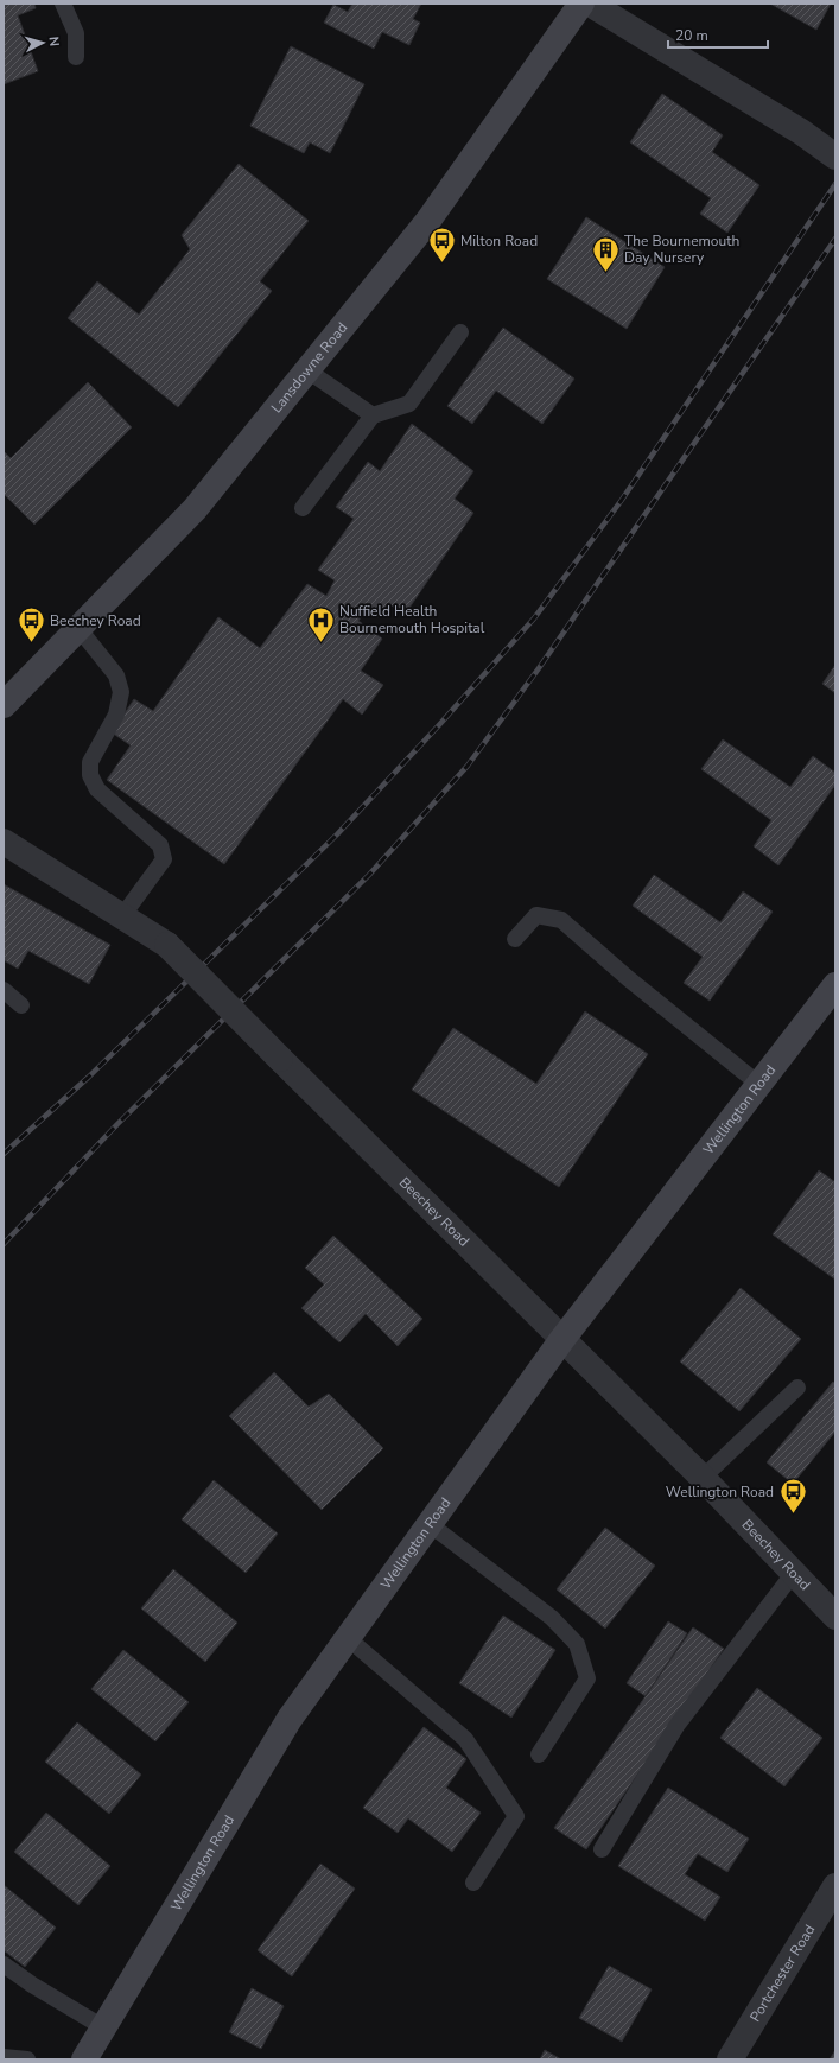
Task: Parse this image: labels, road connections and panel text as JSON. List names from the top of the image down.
{
  "streets": {
    "street": [
      "Lansdowne Road",
      "Wellington Road",
      "Beechey Road",
      "Portchester Road"
    ]
  },
  "crossings": [
    ["Wellington Road", "Beechey Road"]
  ],
  "places": {
    "bus stop": ["Milton Road", "Beechey Road", "Wellington Road"],
    "building": ["The Bournemouth Day Nursery"],
    "hospital": ["Nuffield Health Bournemouth Hospital"]
  },
  "scale_bar": "20 m",
  "north": "right"
}
